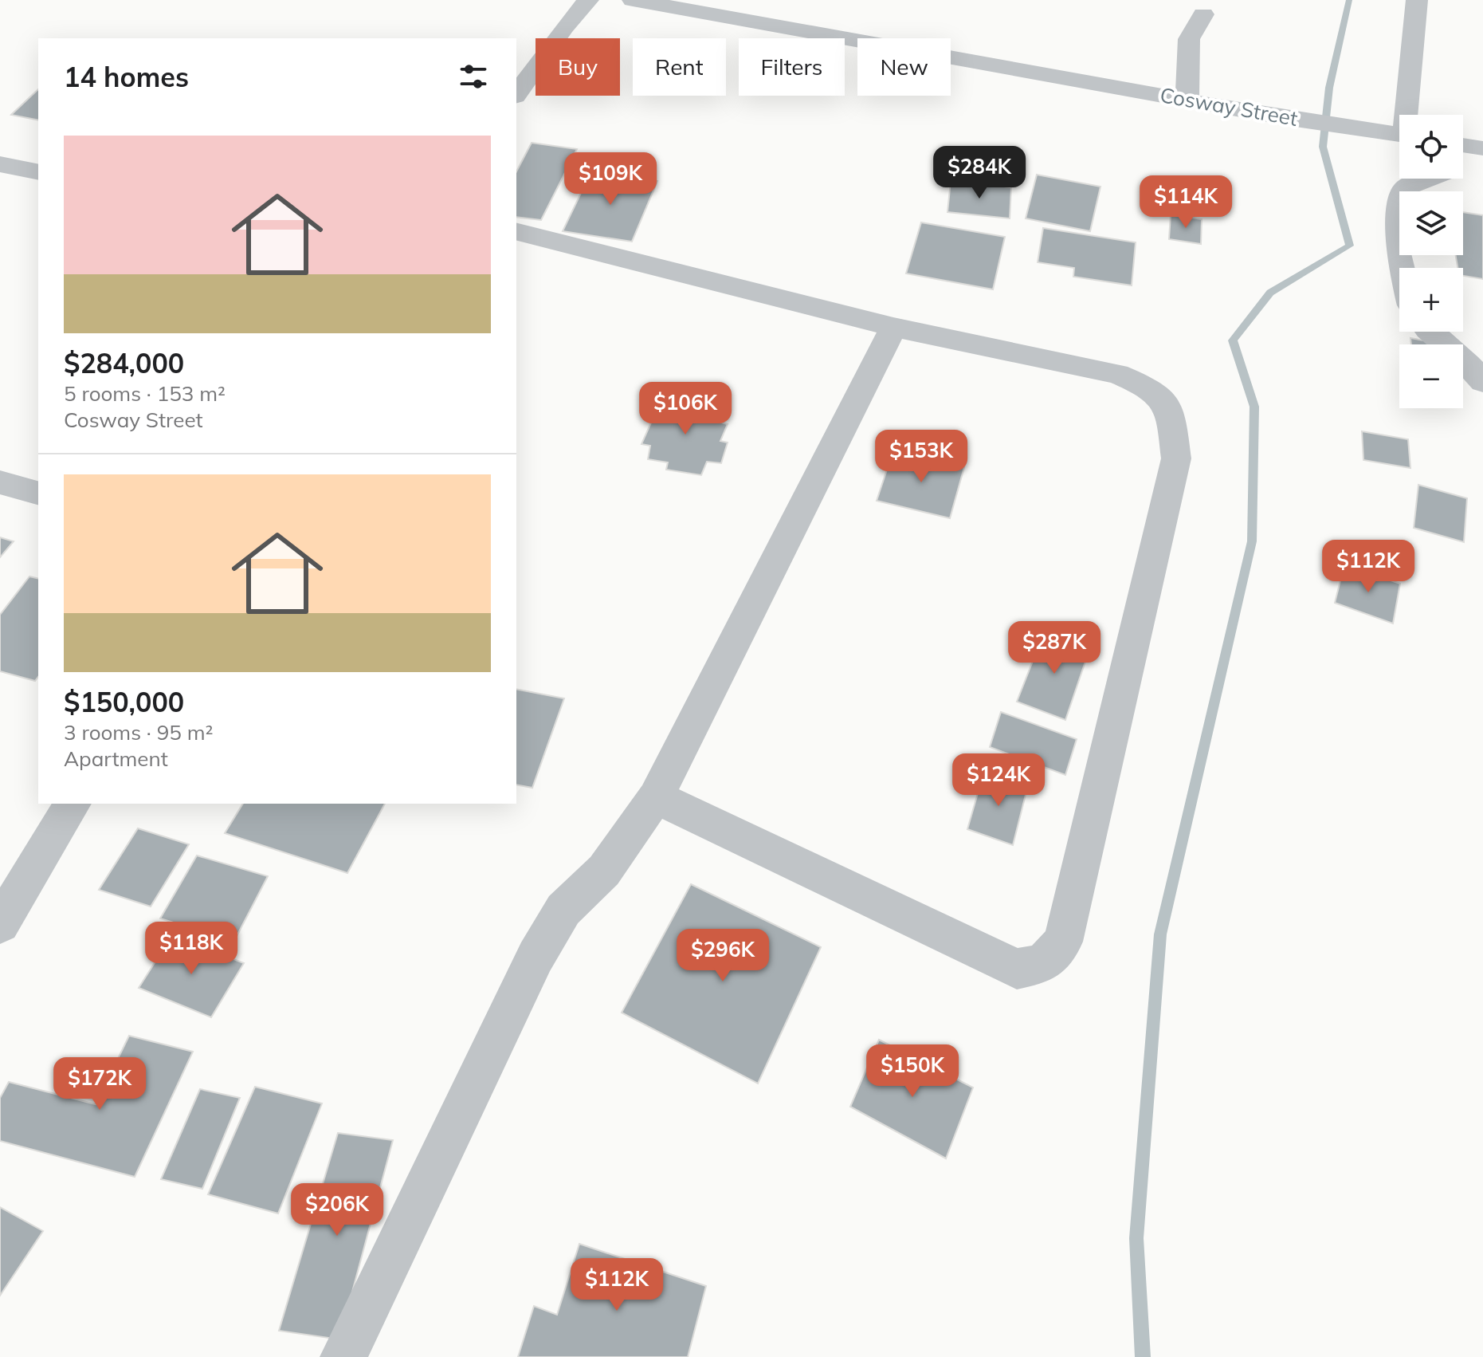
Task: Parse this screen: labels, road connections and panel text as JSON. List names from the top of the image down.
{
  "streets": {
    "street": ["Cosway Street"]
  },
  "page": {
    "chip": [
      "Buy",
      "Rent",
      "Filters",
      "New"
    ],
    "heading": "14 homes",
    "map_buttons": ["+", "−"],
    "list": [
      {
        "name": "$284,000",
        "note": "5 rooms · 153 m² · Cosway Street"
      },
      {
        "name": "$150,000",
        "note": "3 rooms · 95 m² · Apartment"
      }
    ],
    "price": [
      "$284K",
      "$109K",
      "$114K",
      "$106K",
      "$153K",
      "$112K",
      "$287K",
      "$124K",
      "$118K",
      "$296K",
      "$150K",
      "$172K",
      "$206K",
      "$112K"
    ]
  }
}
